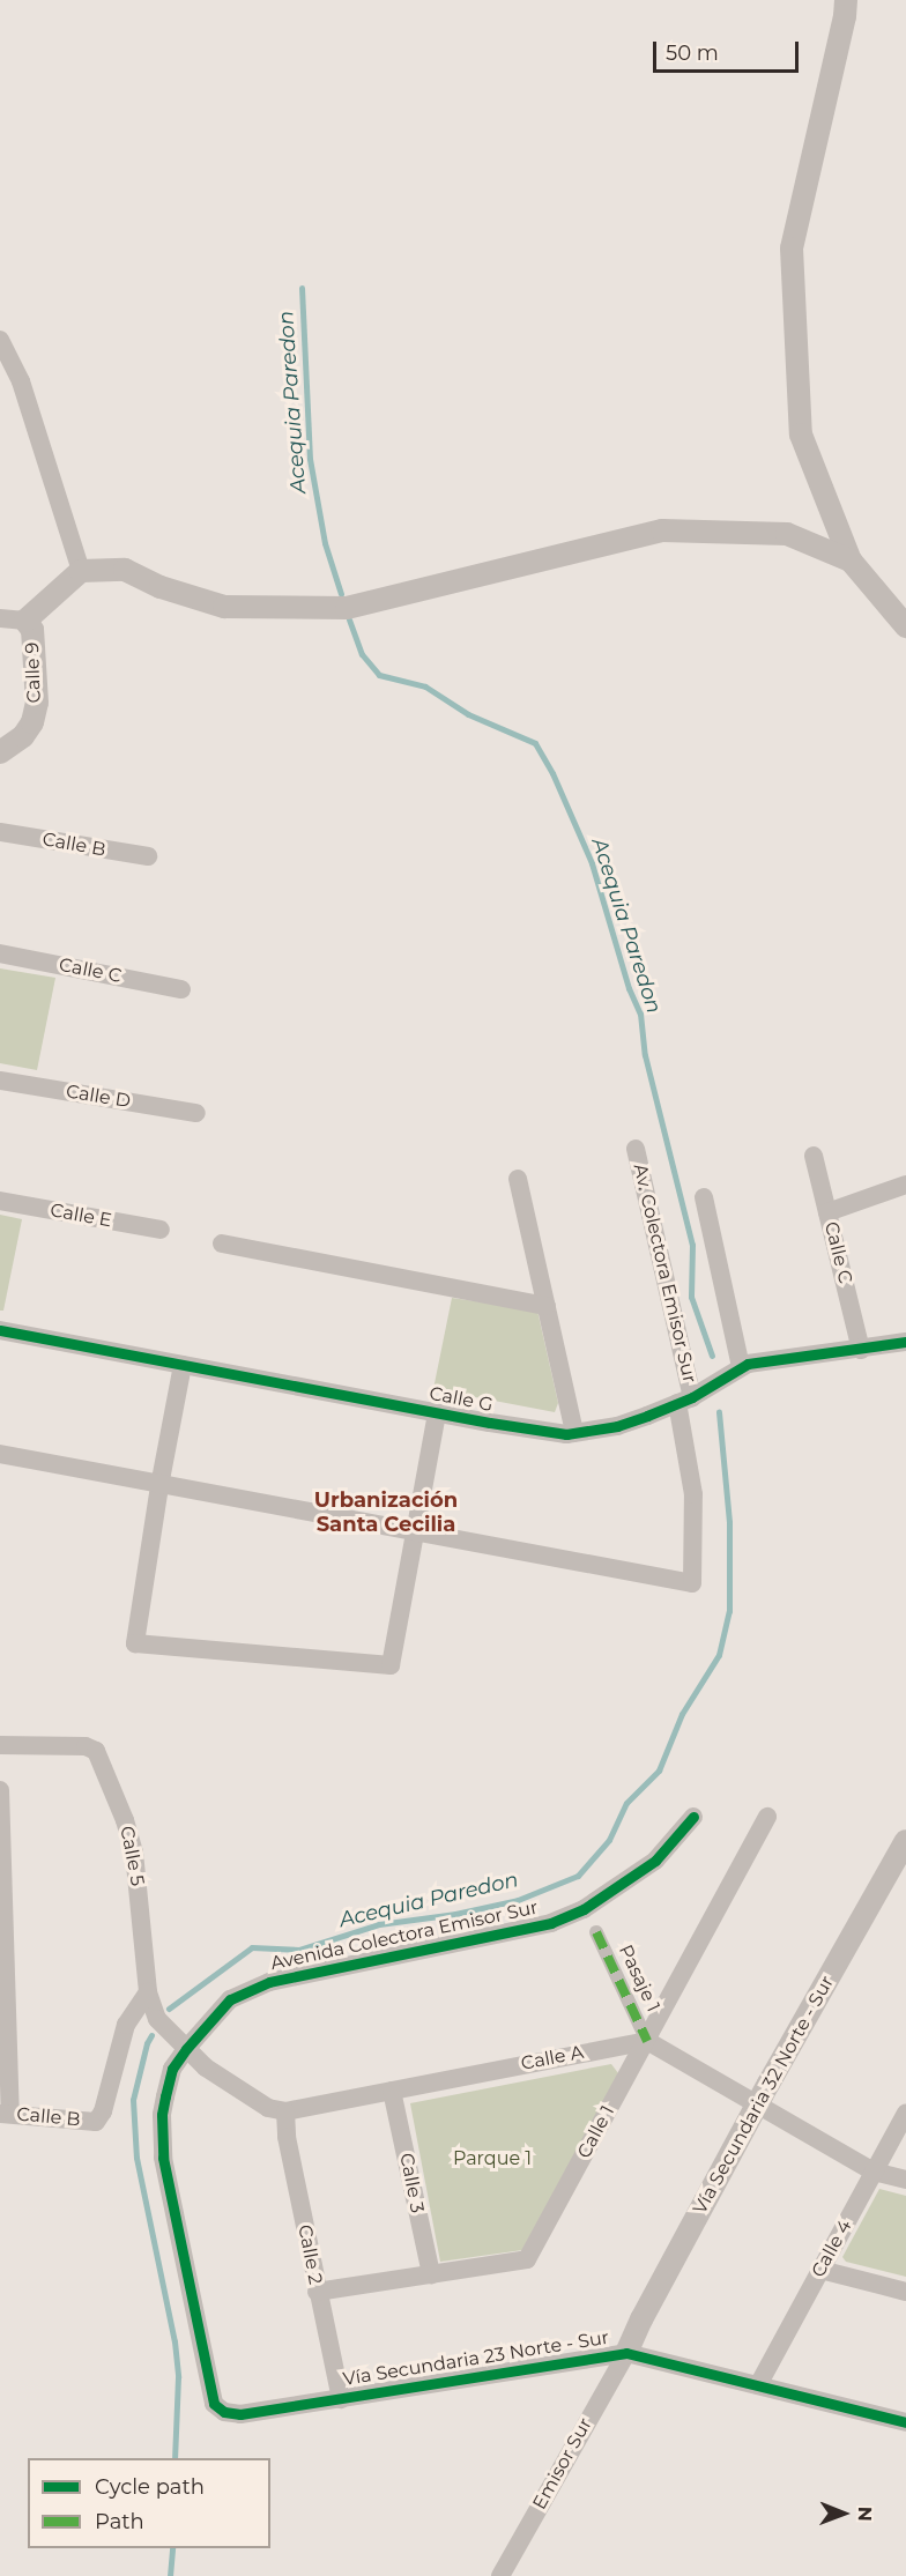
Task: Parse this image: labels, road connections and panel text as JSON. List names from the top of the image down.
{
  "streets": {
    "street": [
      "Calle 9",
      "Calle B",
      "Calle C",
      "Calle D",
      "Calle E",
      "Av. Colectora Emisor Sur",
      "Calle G",
      "Calle 5",
      "Avenida Colectora Emisor Sur",
      "Pasaje 1",
      "Calle A",
      "Vía Secundaria 32 Norte - Sur",
      "Calle 1",
      "Calle 3",
      "Calle 4",
      "Calle 2",
      "Vía Secundaria 23 Norte - Sur",
      "Emisor Sur"
    ]
  },
  "crossings": [
    ["Calle B", "Calle 5"],
    ["Calle C", "Calle G"],
    ["Av. Colectora Emisor Sur", "Calle G"],
    ["Calle 5", "Avenida Colectora Emisor Sur"],
    ["Avenida Colectora Emisor Sur", "Vía Secundaria 23 Norte - Sur"],
    ["Pasaje 1", "Calle A"],
    ["Pasaje 1", "Calle 1"],
    ["Calle A", "Calle 1"],
    ["Calle A", "Calle 3"],
    ["Calle A", "Calle 2"],
    ["Vía Secundaria 32 Norte - Sur", "Vía Secundaria 23 Norte - Sur"],
    ["Vía Secundaria 32 Norte - Sur", "Emisor Sur"],
    ["Calle 1", "Calle 3"],
    ["Calle 1", "Calle 2"],
    ["Calle 4", "Vía Secundaria 23 Norte - Sur"],
    ["Calle 2", "Vía Secundaria 23 Norte - Sur"],
    ["Vía Secundaria 23 Norte - Sur", "Emisor Sur"]
  ],
  "districts": ["Urbanización Santa Cecilia"],
  "water": ["Acequia Paredon"],
  "parks": ["Parque 1"],
  "legend": ["Cycle path", "Path"],
  "scale_bar": "50 m",
  "north": "right"
}
